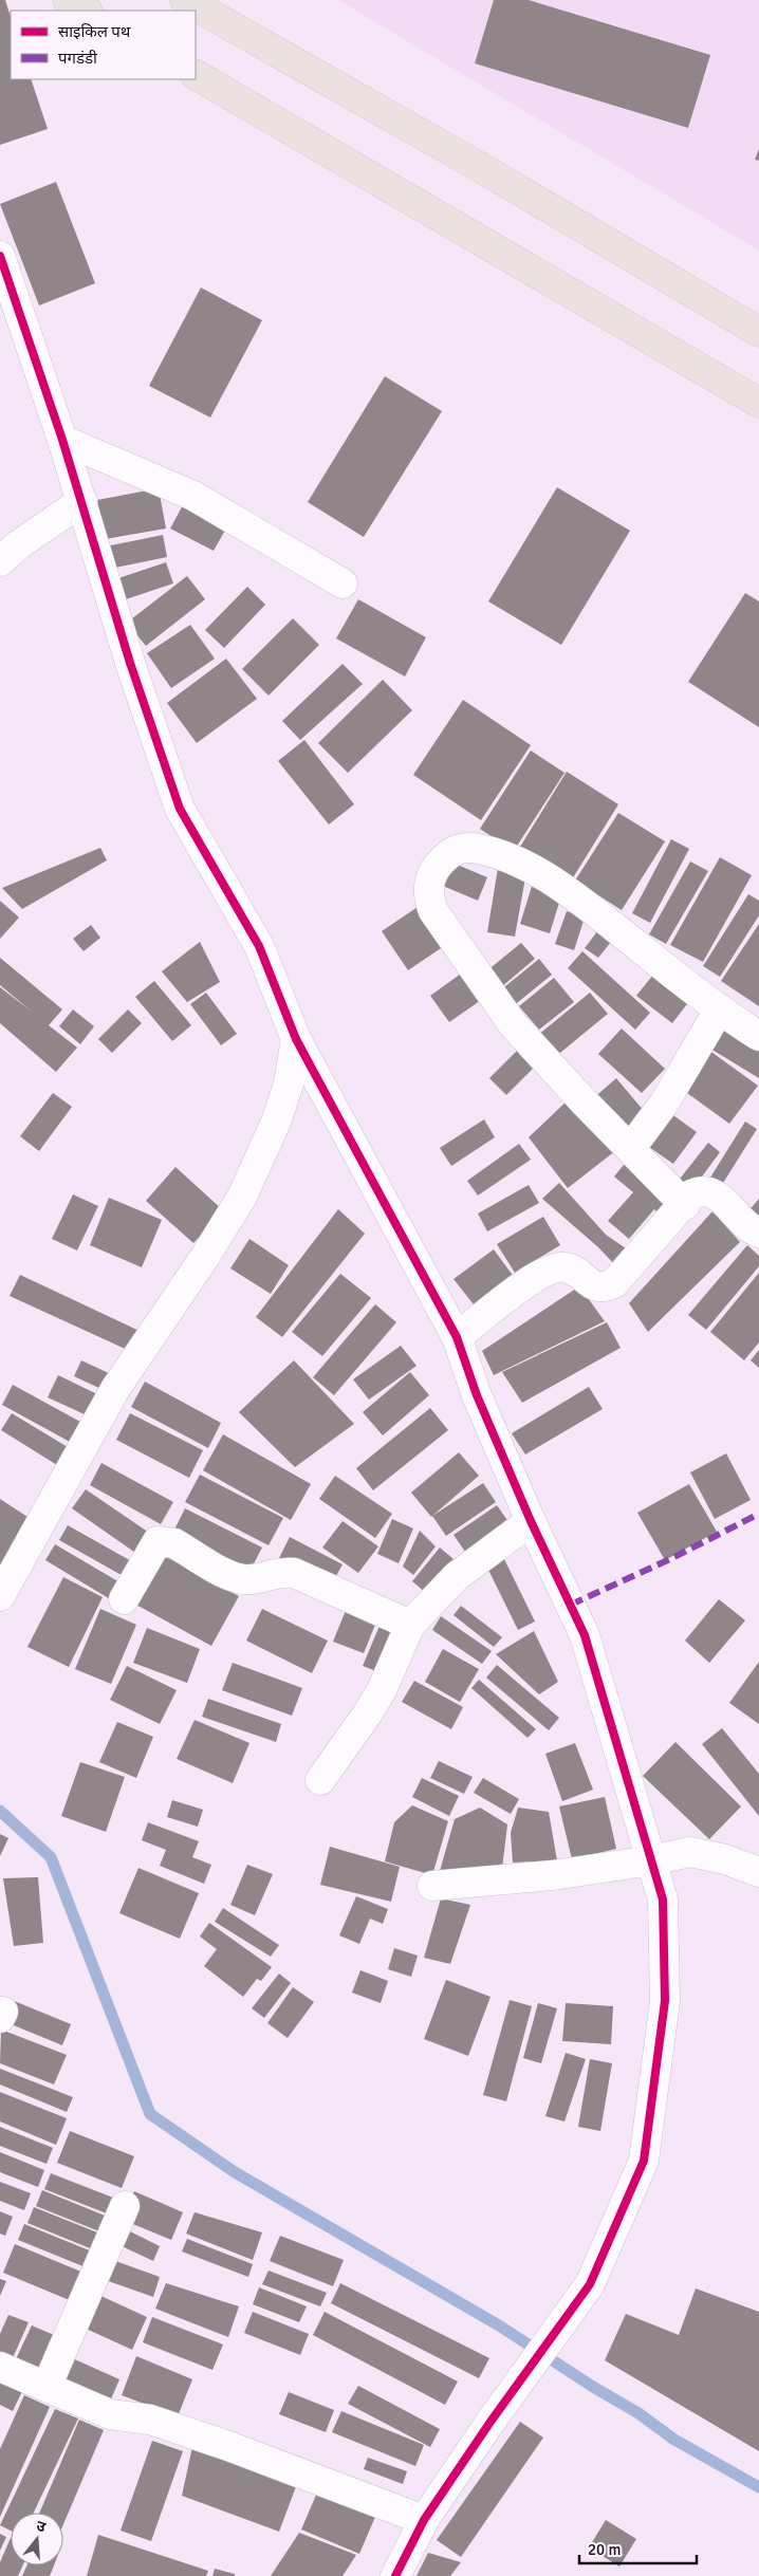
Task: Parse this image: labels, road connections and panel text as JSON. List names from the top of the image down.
{
  "legend": ["साइकिल पथ", "पगडंडी"],
  "scale_bar": "20 m",
  "north": "top"
}
